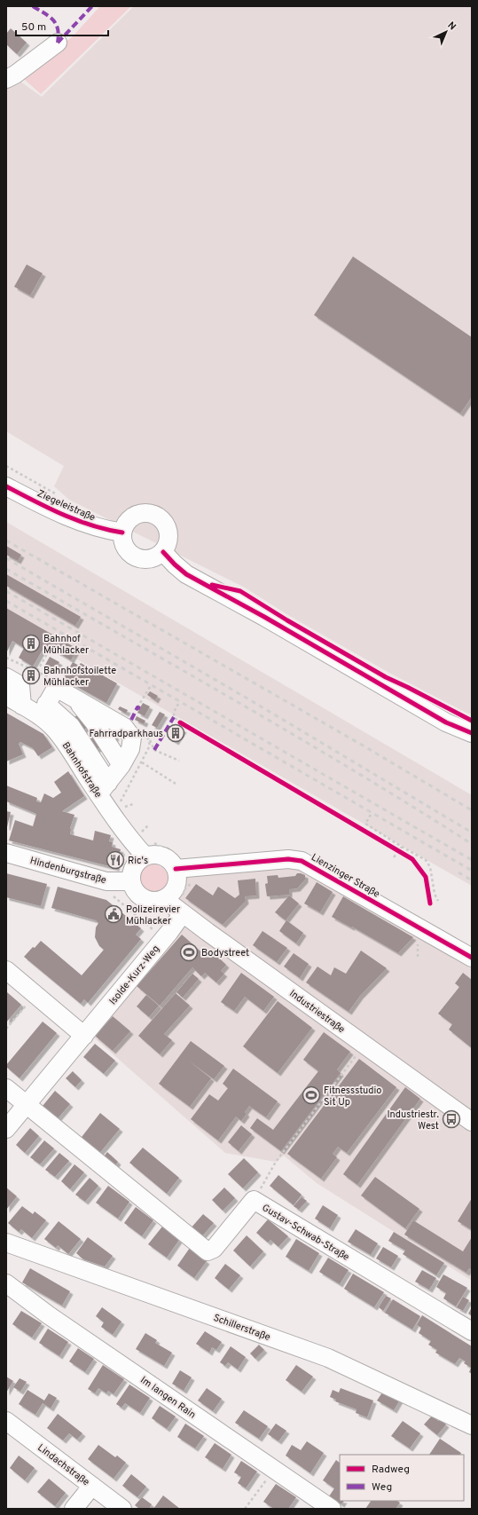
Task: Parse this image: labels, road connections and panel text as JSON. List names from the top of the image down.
{
  "streets": {
    "street": [
      "Ziegeleistraße",
      "Bahnhofstraße",
      "Hindenburgstraße",
      "Lienzinger Straße",
      "Isolde-Kurz-Weg",
      "Industriestraße",
      "Gustav-Schwab-Straße",
      "Schillerstraße",
      "Im langen Rain",
      "Lindachstraße"
    ]
  },
  "crossings": [
    ["Bahnhofstraße", "Hindenburgstraße"],
    ["Bahnhofstraße", "Lienzinger Straße"],
    ["Bahnhofstraße", "Industriestraße"],
    ["Hindenburgstraße", "Lienzinger Straße"],
    ["Hindenburgstraße", "Industriestraße"],
    ["Lienzinger Straße", "Industriestraße"],
    ["Isolde-Kurz-Weg", "Industriestraße"],
    ["Isolde-Kurz-Weg", "Gustav-Schwab-Straße"]
  ],
  "places": {
    "building": ["Bahnhof Mühlacker", "Bahnhofstoilette Mühlacker", "Fahrradparkhaus"],
    "restaurant": ["Ric's"],
    "public building": ["Polizeirevier Mühlacker"],
    "sports": ["Bodystreet", "Fitnessstudio Sit Up"],
    "bus stop": ["Industriestr. West"]
  },
  "legend": ["Radweg", "Weg"],
  "scale_bar": "50 m",
  "north": "top right"
}
